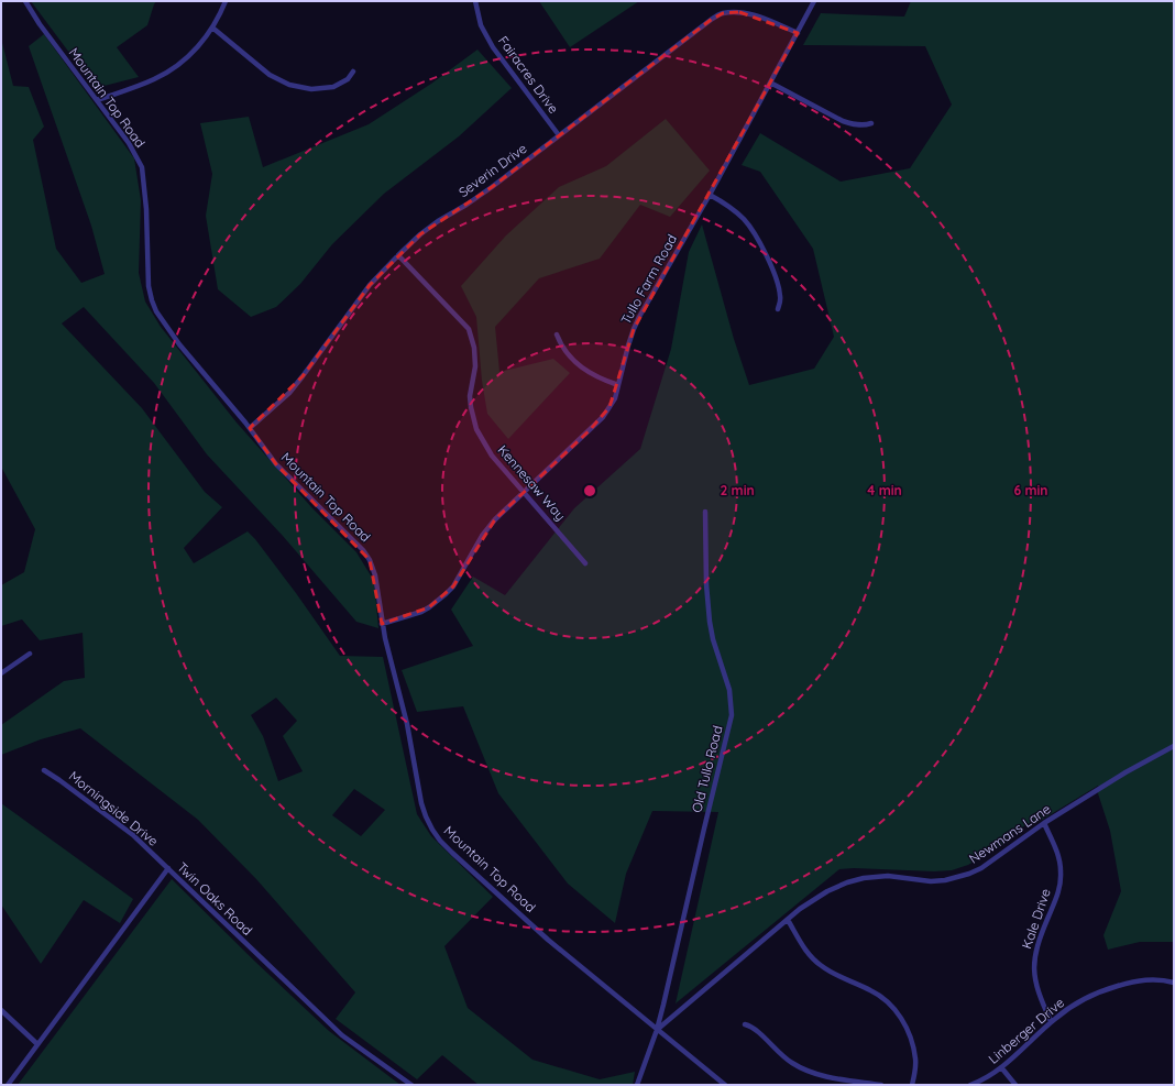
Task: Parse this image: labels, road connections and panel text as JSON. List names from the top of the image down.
{
  "streets": {
    "street": [
      "Fairacres Drive",
      "Mountain Top Road",
      "Severin Drive",
      "Tullo Farm Road",
      "Kennesaw Way",
      "Old Tullo Road",
      "Morningside Drive",
      "Newmans Lane",
      "Twin Oaks Road",
      "Kale Drive",
      "Linberger Drive"
    ]
  },
  "crossings": [
    ["Fairacres Drive", "Severin Drive"],
    ["Mountain Top Road", "Severin Drive"],
    ["Mountain Top Road", "Tullo Farm Road"],
    ["Mountain Top Road", "Old Tullo Road"],
    ["Mountain Top Road", "Newmans Lane"],
    ["Severin Drive", "Tullo Farm Road"],
    ["Severin Drive", "Kennesaw Way"],
    ["Tullo Farm Road", "Kennesaw Way"],
    ["Old Tullo Road", "Newmans Lane"],
    ["Morningside Drive", "Twin Oaks Road"],
    ["Newmans Lane", "Kale Drive"],
    ["Kale Drive", "Linberger Drive"]
  ],
  "rings": ["2 min", "4 min", "6 min"]
}
